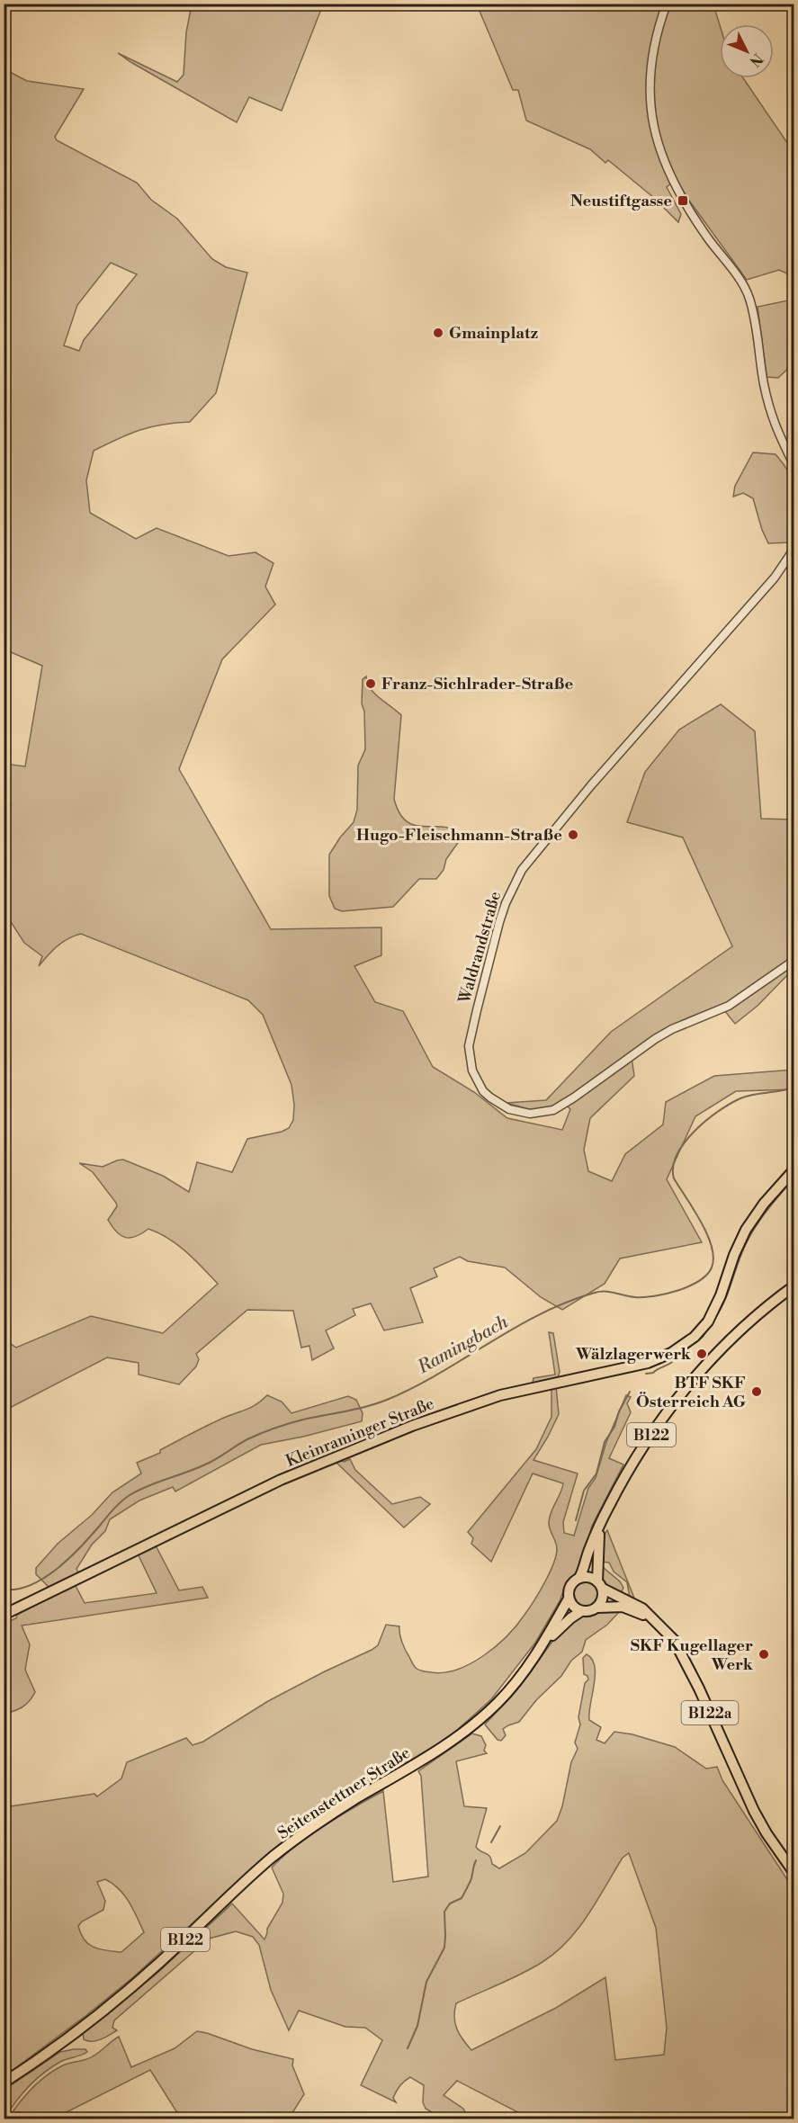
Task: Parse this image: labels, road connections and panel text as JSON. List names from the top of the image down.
{
  "streets": {
    "main road": [
      "Kleinraminger Straße",
      "B122",
      "B122a",
      "Seitenstettner Straße"
    ],
    "street": ["Waldrandstraße"]
  },
  "crossings": [
    ["B122", "B122a"],
    ["B122", "Seitenstettner Straße"],
    ["B122a", "Seitenstettner Straße"]
  ],
  "water": ["Ramingbach"],
  "places": {
    "transit": ["Neustiftgasse"],
    "other": [
      "Gmainplatz",
      "Franz-Sichlrader-Straße",
      "Hugo-Fleischmann-Straße",
      "Wälzlagerwerk",
      "BTF SKF Österreich AG",
      "SKF Kugellager Werk"
    ]
  },
  "north": "bottom right"
}
